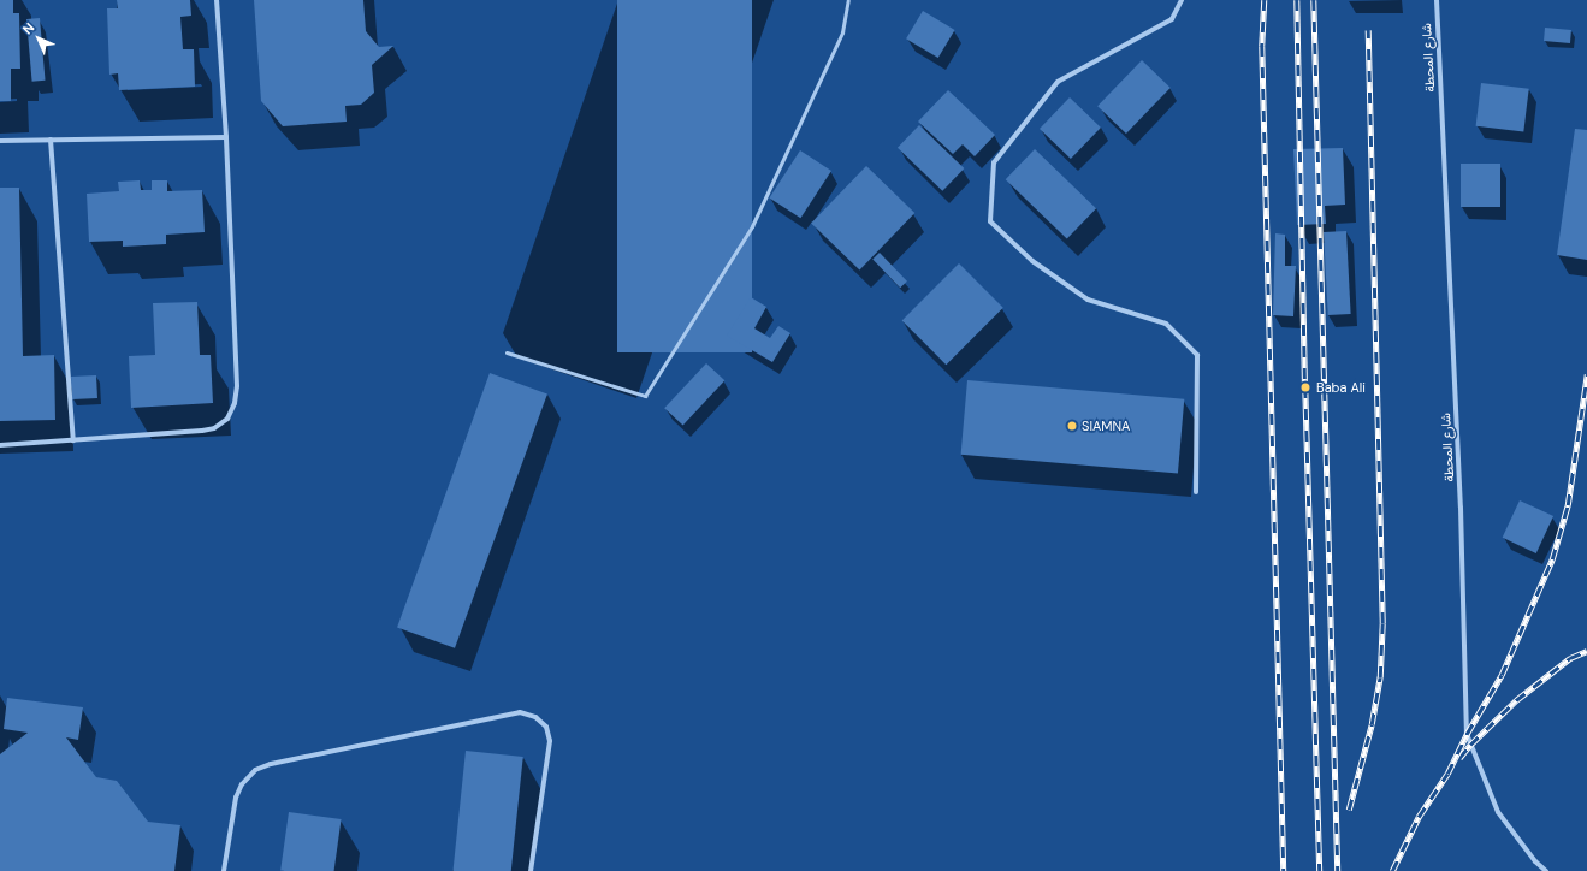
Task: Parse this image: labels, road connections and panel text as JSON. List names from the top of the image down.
{
  "streets": {
    "street": ["شارع المحطة"]
  },
  "places": ["Baba Ali", "SIAMNA"],
  "north": "top left"
}
